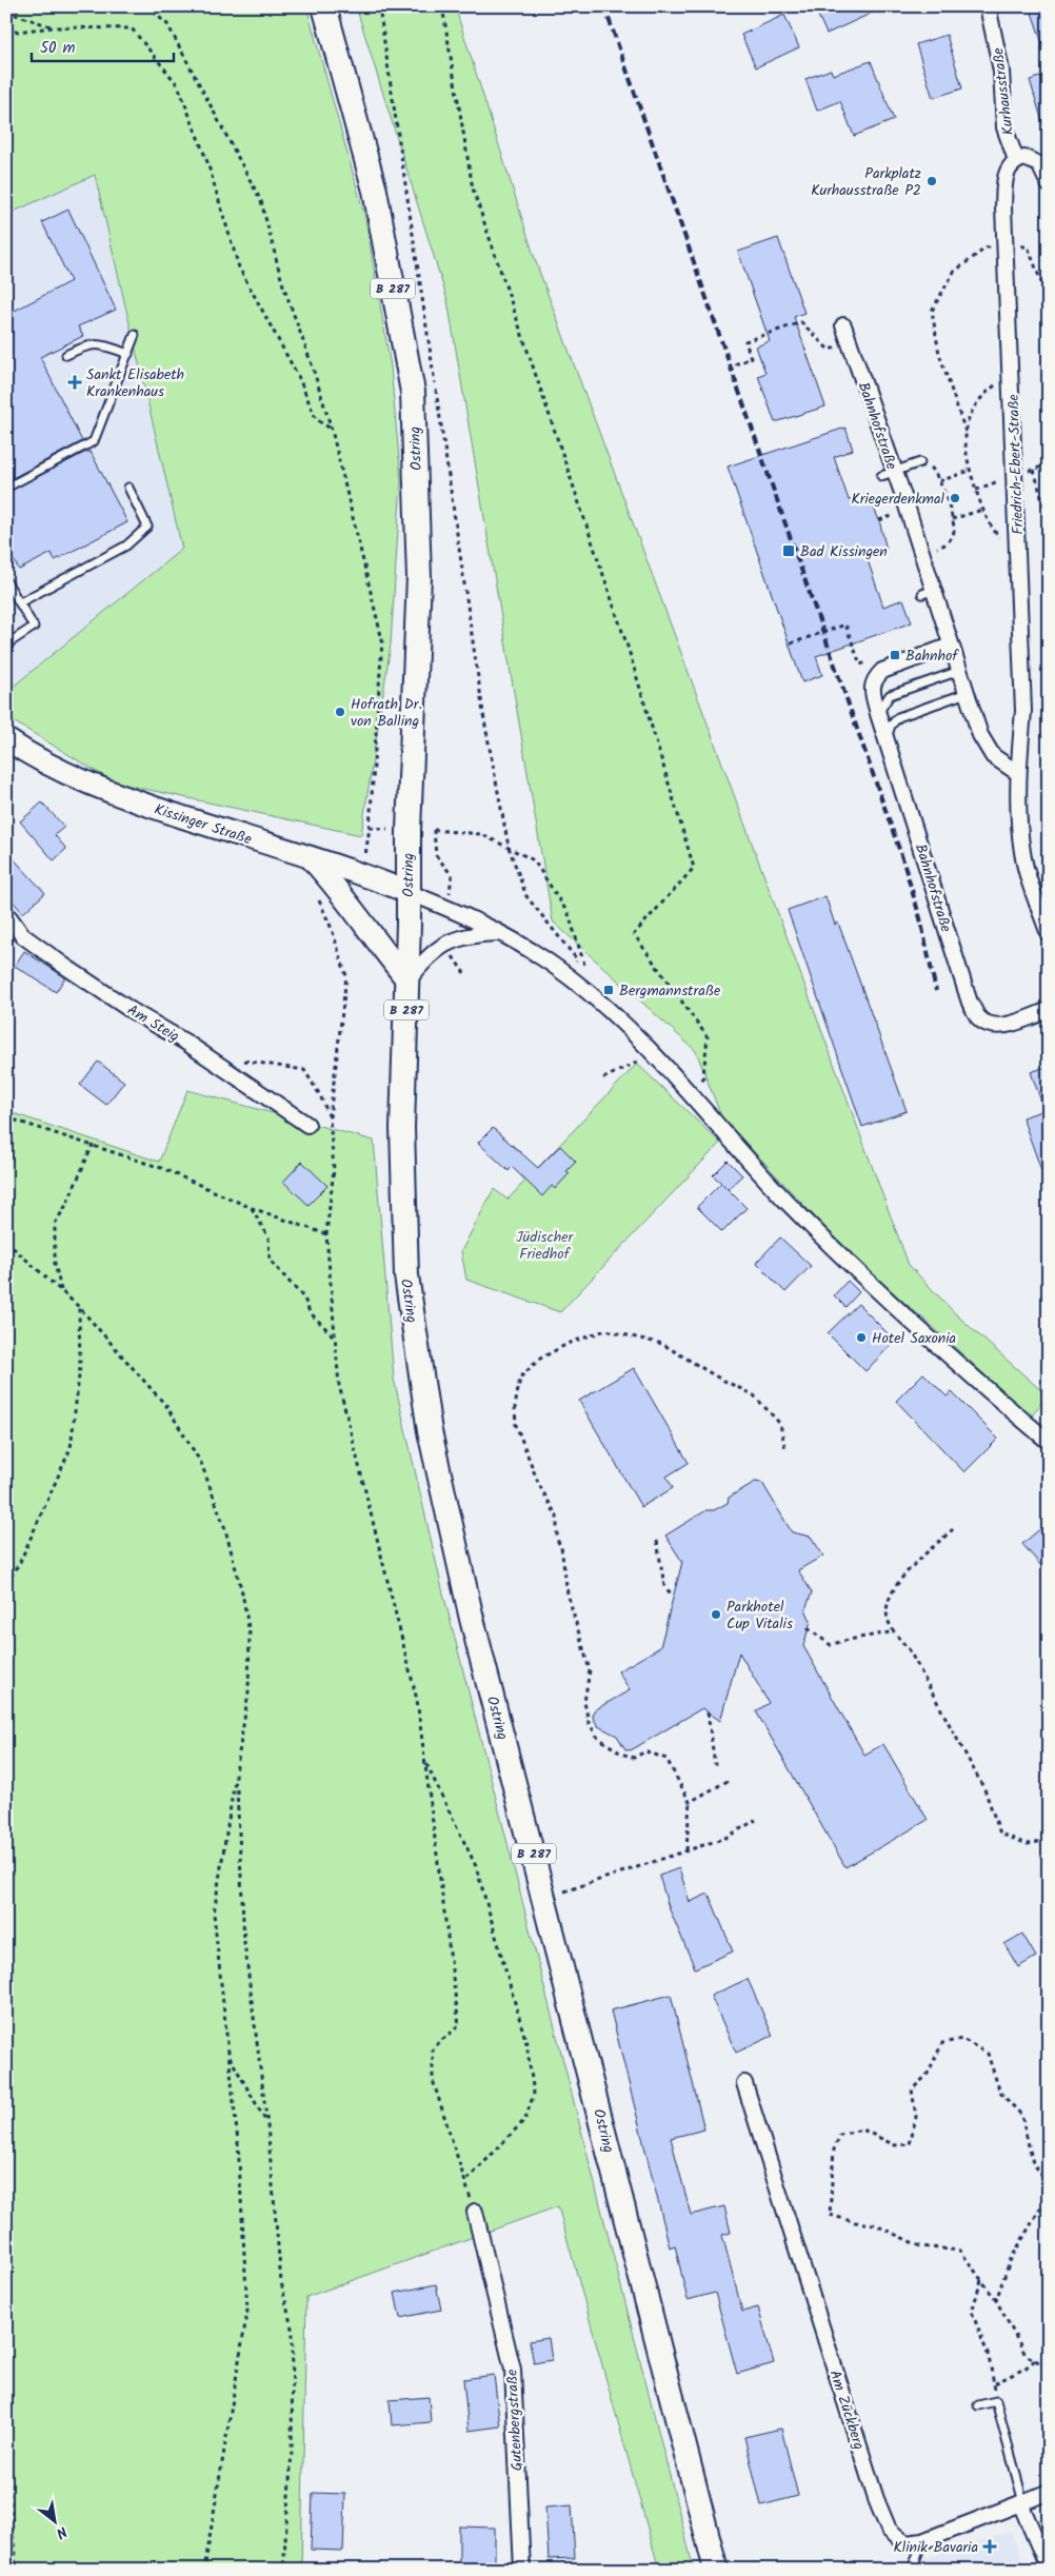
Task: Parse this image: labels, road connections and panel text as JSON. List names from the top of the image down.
{
  "streets": {
    "main road": ["B 287", "Ostring"],
    "street": [
      "Kurhausstraße",
      "Bahnhofstraße",
      "Friedrich-Ebert-Straße",
      "Kissinger Straße",
      "Am Steig",
      "Am Zückberg",
      "Gutenbergstraße"
    ]
  },
  "crossings": [
    ["Kurhausstraße", "Friedrich-Ebert-Straße"],
    ["Ostring", "Kissinger Straße"]
  ],
  "parks": ["Jüdischer Friedhof"],
  "places": {
    "other": [
      "Parkplatz Kurhausstraße P2",
      "Kriegerdenkmal",
      "Hofrath Dr. von Balling",
      "Hotel Saxonia",
      "Parkhotel Cup Vitalis"
    ],
    "health": ["Sankt Elisabeth Krankenhaus", "Klinik Bavaria"],
    "transit": ["Bad Kissingen", "Bahnhof", "Bergmannstraße"]
  },
  "scale_bar": "50 m",
  "north": "bottom right"
}
